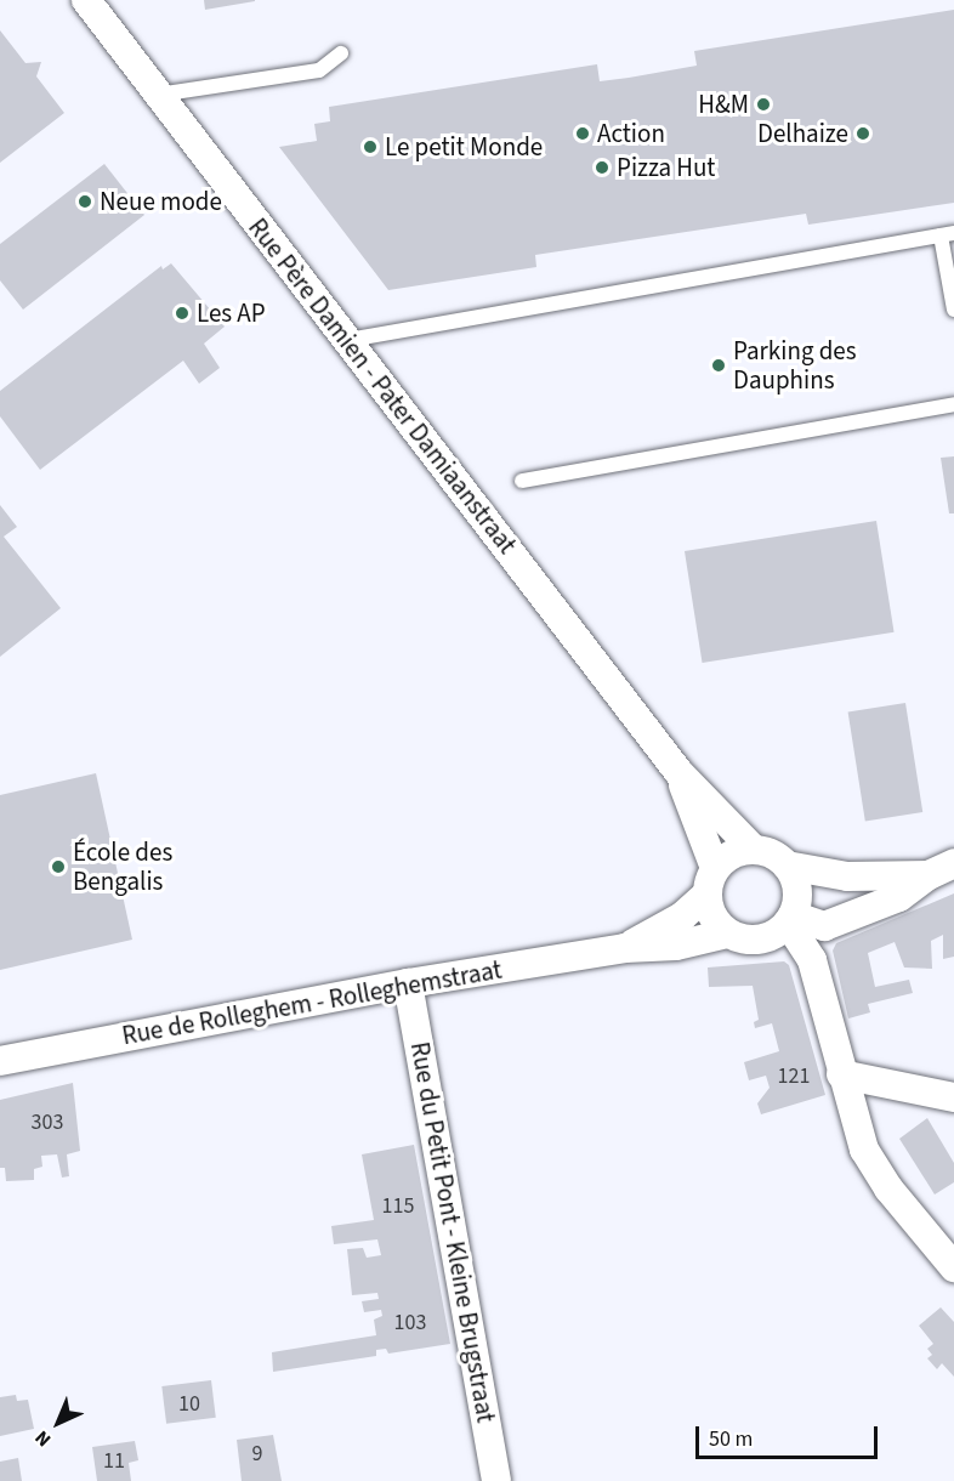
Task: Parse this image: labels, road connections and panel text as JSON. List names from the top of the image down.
{
  "streets": {
    "street": ["Rue Père Damien - Pater Damiaanstraat", "Rue de Rolleghem - Rolleghemstraat", "Rue du Petit Pont - Kleine Brugstraat"]
  },
  "crossings": [
    ["Rue Père Damien - Pater Damiaanstraat", "Rue de Rolleghem - Rolleghemstraat"],
    ["Rue de Rolleghem - Rolleghemstraat", "Rue du Petit Pont - Kleine Brugstraat"]
  ],
  "places": [
    "H&M",
    "Action",
    "Delhaize",
    "Le petit Monde",
    "Pizza Hut",
    "Neue mode",
    "Les AP",
    "Parking des Dauphins",
    "École des Bengalis"
  ],
  "house_numbers": [
    "121",
    "303",
    "115",
    "103",
    "10",
    "9",
    "11"
  ],
  "scale_bar": "50 m",
  "north": "bottom left"
}
